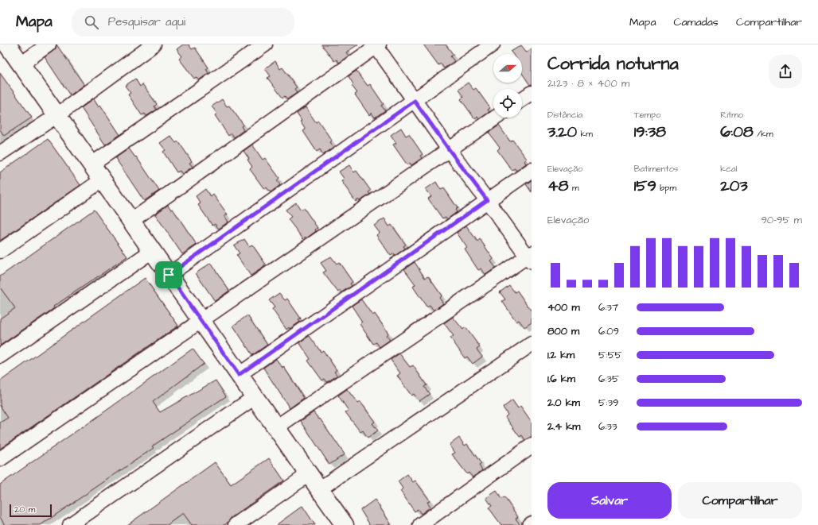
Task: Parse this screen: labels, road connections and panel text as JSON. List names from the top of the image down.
{
  "scale_bar": "20 m",
  "north": "right",
  "page": {
    "header": "Mapa",
    "search": "Pesquisar aqui",
    "nav": ["Mapa", "Camadas", "Compartilhar"],
    "heading": ["Corrida noturna", "21:23 · 8 × 400 m"],
    "stats": [
      ["Distância", "3.20 km"],
      ["Tempo", "19:38"],
      ["Ritmo", "6:08 /km"],
      ["Elevação", "48 m"],
      ["Batimentos", "159 bpm"],
      ["kcal", "203"]
    ],
    "chart": ["Elevação", "90–95 m"],
    "list": [
      {
        "name": "400 m",
        "note": "6:37"
      },
      {
        "name": "800 m",
        "note": "6:09"
      },
      {
        "name": "1.2 km",
        "note": "5:55"
      },
      {
        "name": "1.6 km",
        "note": "6:35"
      },
      {
        "name": "2.0 km",
        "note": "5:39"
      },
      {
        "name": "2.4 km",
        "note": "6:33"
      }
    ],
    "buttons": ["Salvar", "Compartilhar"],
    "scale": "20 m"
  }
}
